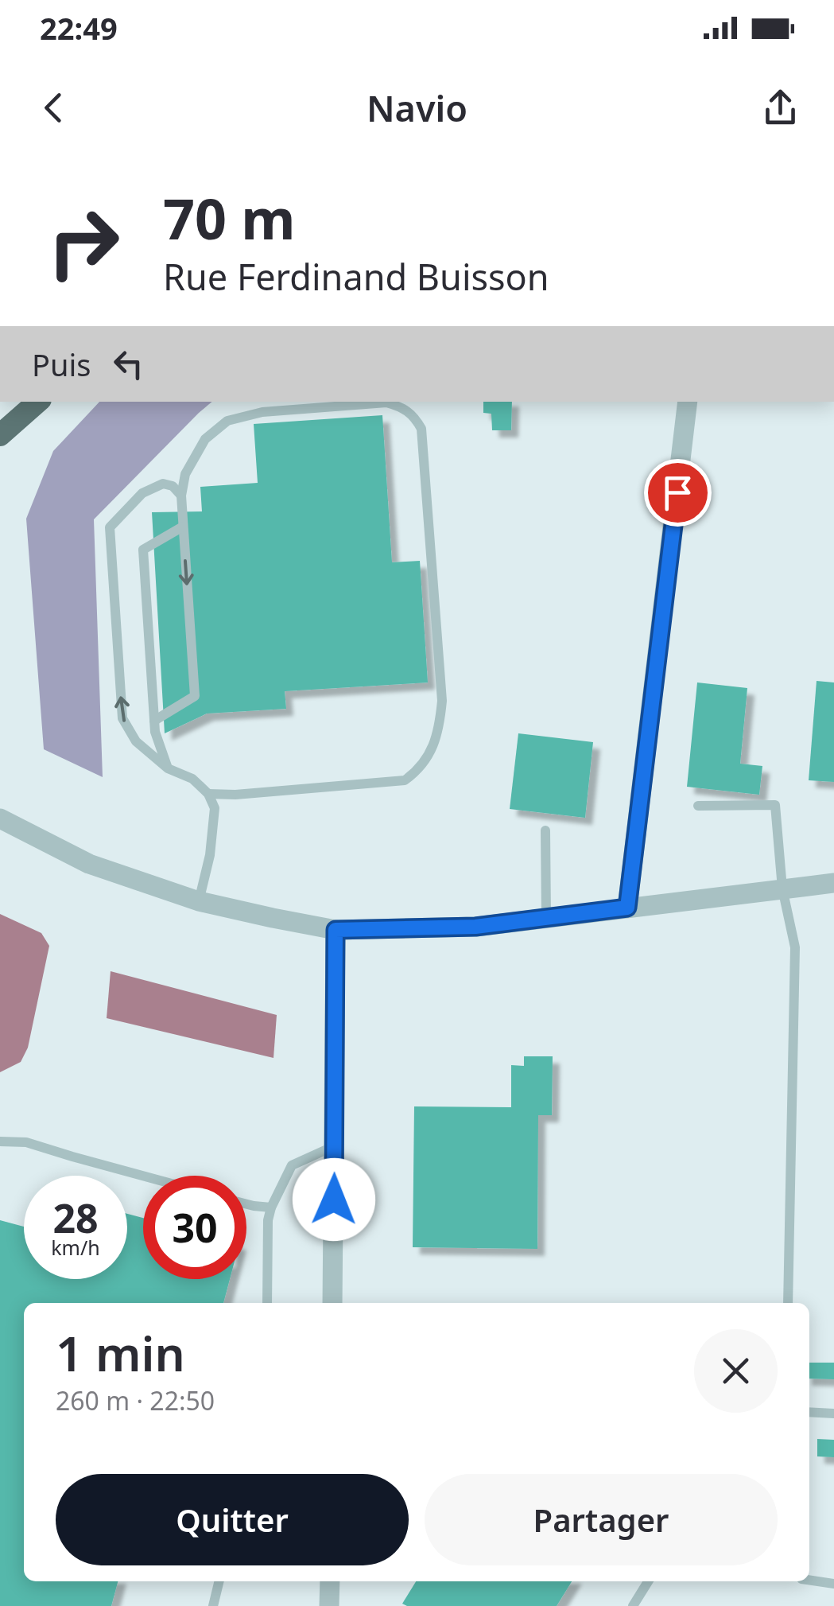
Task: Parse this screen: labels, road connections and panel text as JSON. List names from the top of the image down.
{
  "page": {
    "status": "22:49",
    "header": "Navio",
    "turn": ["70 m", "Rue Ferdinand Buisson"],
    "then": "Puis",
    "speed": "28 km/h",
    "limit": "30",
    "heading": ["1 min", "260 m · 22:50"],
    "buttons": ["Quitter", "Partager"]
  }
}
